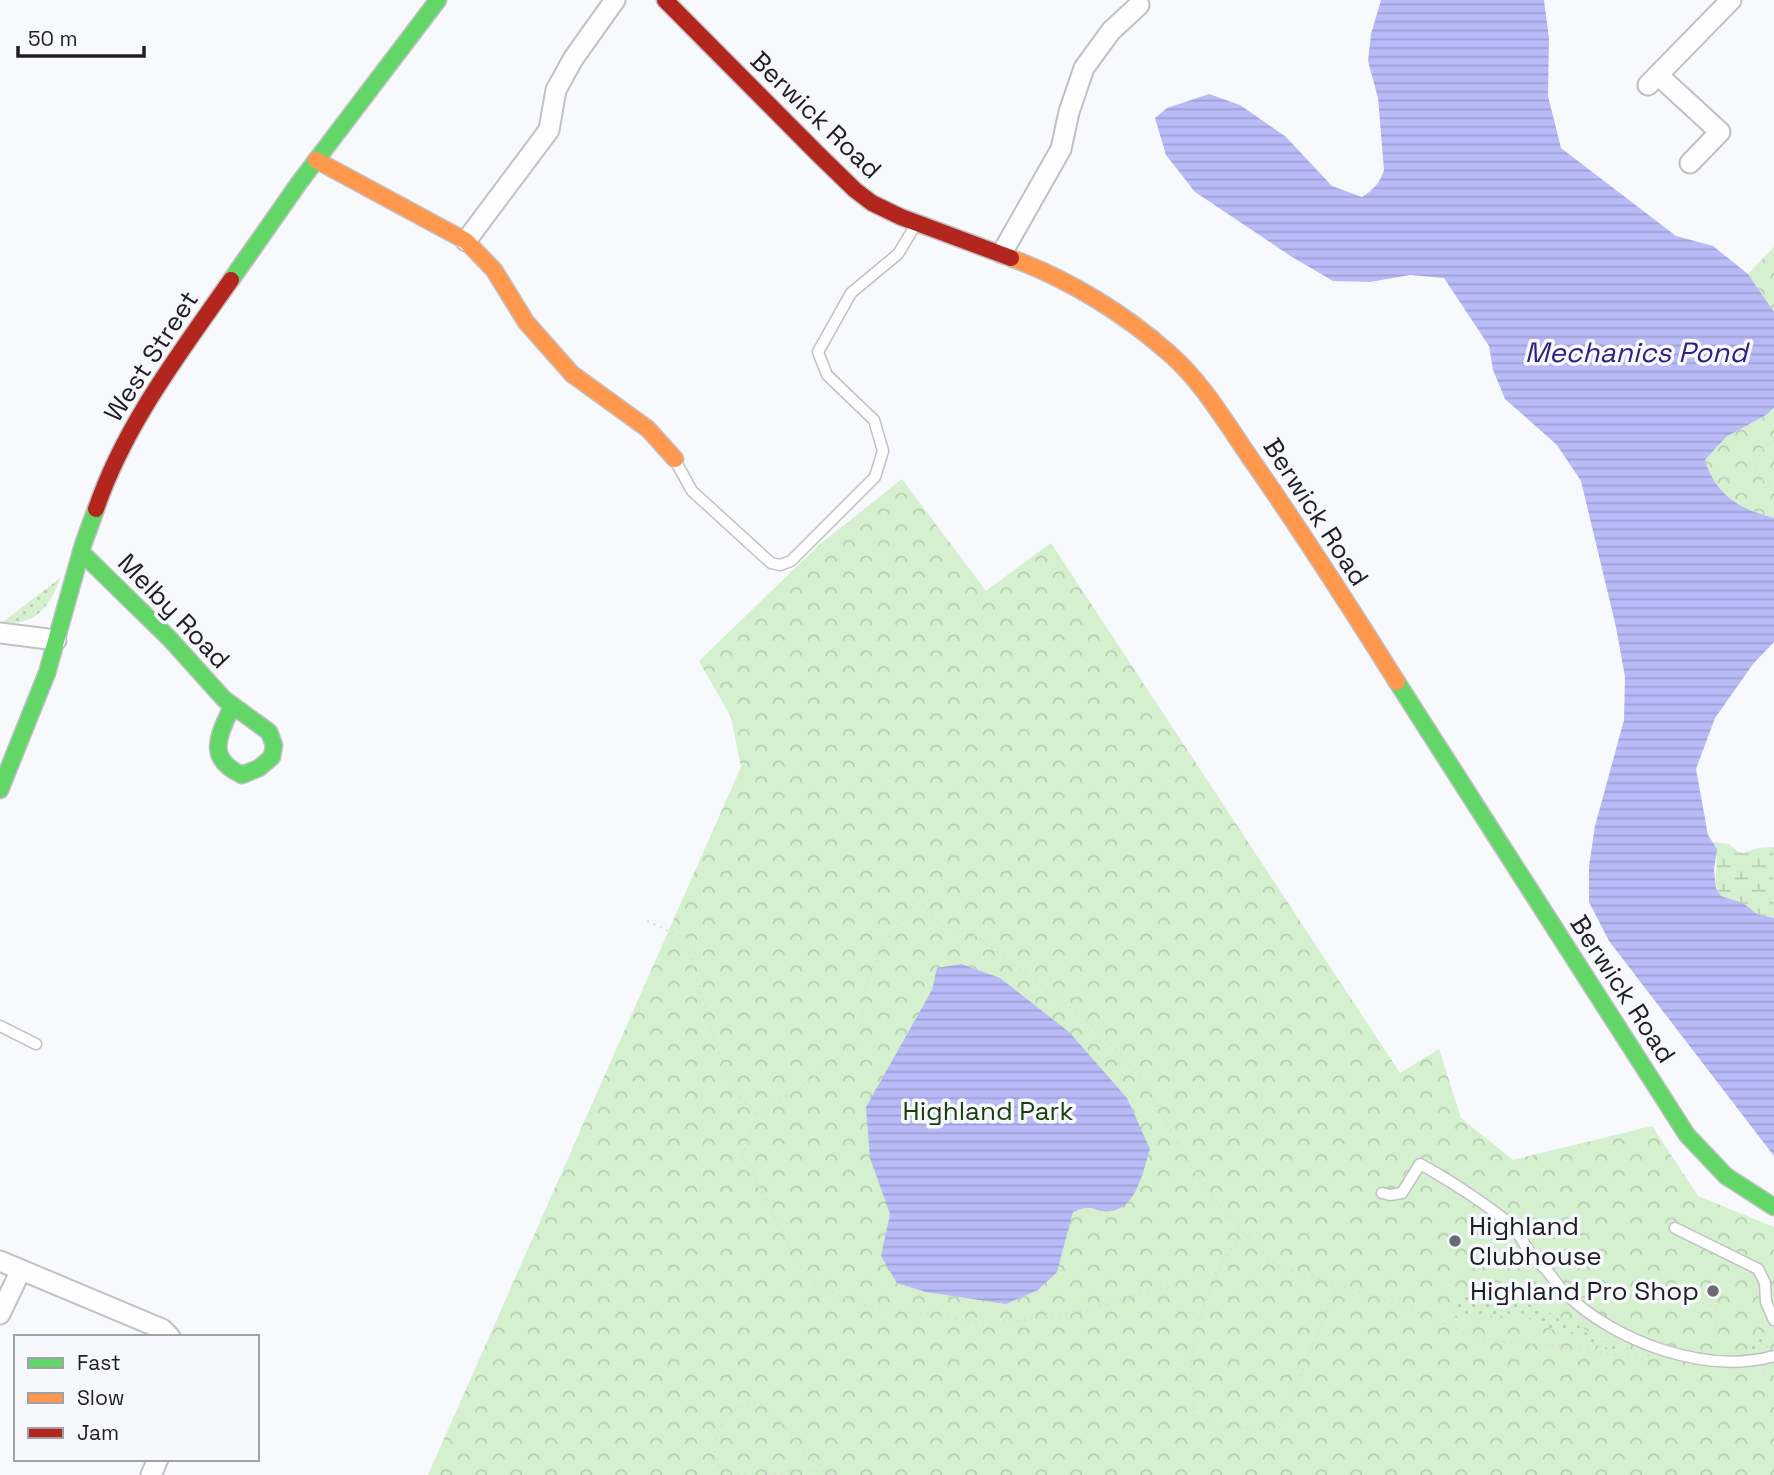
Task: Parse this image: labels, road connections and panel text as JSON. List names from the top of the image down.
{
  "streets": {
    "street": ["Berwick Road", "West Street", "Melby Road"]
  },
  "crossings": [
    ["West Street", "Melby Road"]
  ],
  "water": ["Mechanics Pond"],
  "parks": ["Highland Park"],
  "places": ["Highland Clubhouse", "Highland Pro Shop"],
  "legend": ["Fast", "Slow", "Jam"],
  "scale_bar": "50 m"
}
